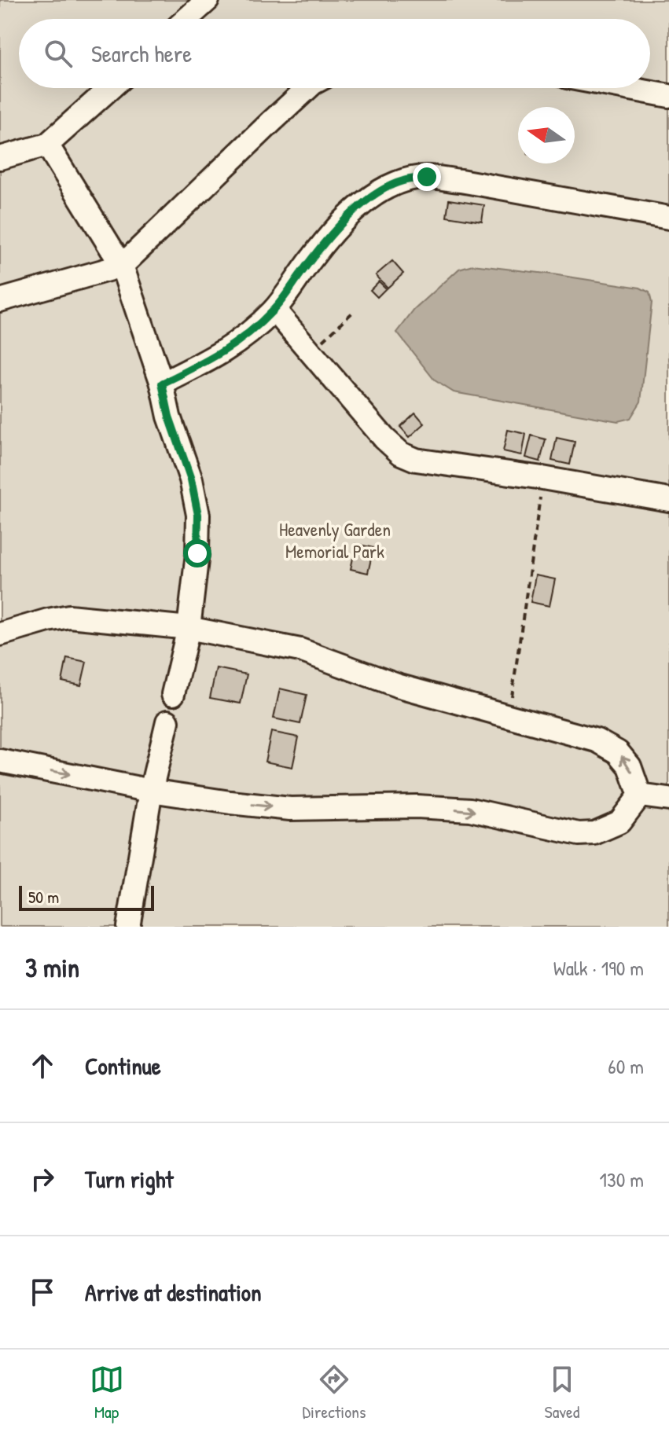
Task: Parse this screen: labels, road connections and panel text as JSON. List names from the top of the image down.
{
  "parks": ["Heavenly Garden Memorial Park"],
  "scale_bar": "50 m",
  "north": "left",
  "page": {
    "search": "Search here",
    "scale": "50 m",
    "heading": ["3 min", "Walk · 190 m"],
    "list": [
      ["Continue", "60 m"],
      ["Turn right", "130 m"],
      "Arrive at destination"
    ],
    "nav": ["Map", "Directions", "Saved"]
  }
}
